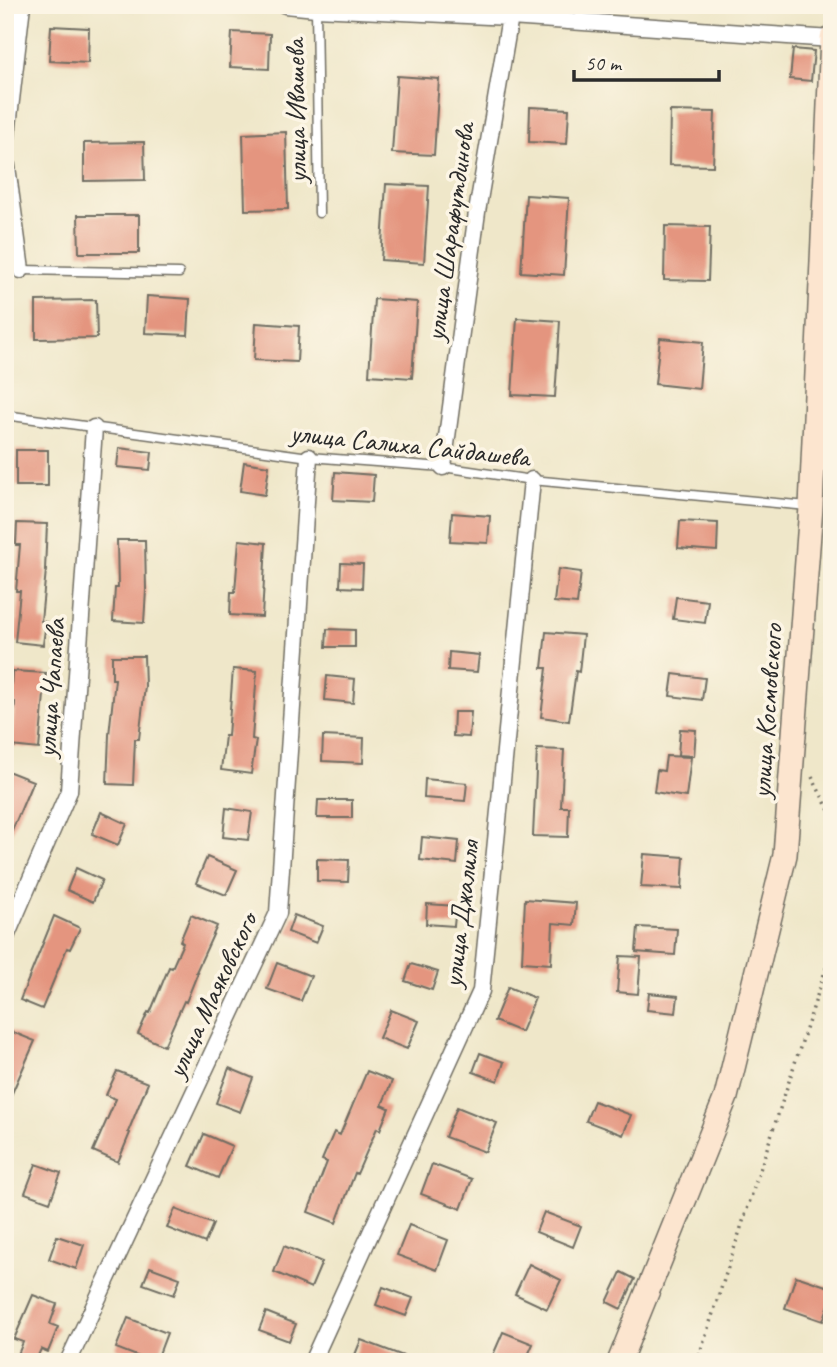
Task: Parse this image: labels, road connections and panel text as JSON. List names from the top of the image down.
{
  "streets": {
    "main road": ["улица Космовского"],
    "street": [
      "улица Шарафутдинова",
      "улица Чапаева",
      "улица Джалиля",
      "улица Маяковского"
    ],
    "lane": ["улица Ивашева", "улица Салиха Сайдашева"]
  },
  "crossings": [
    ["улица Шарафутдинова", "улица Салиха Сайдашева"],
    ["улица Салиха Сайдашева", "улица Чапаева"],
    ["улица Салиха Сайдашева", "улица Космовского"],
    ["улица Салиха Сайдашева", "улица Джалиля"],
    ["улица Салиха Сайдашева", "улица Маяковского"]
  ],
  "scale_bar": "50 m"
}
